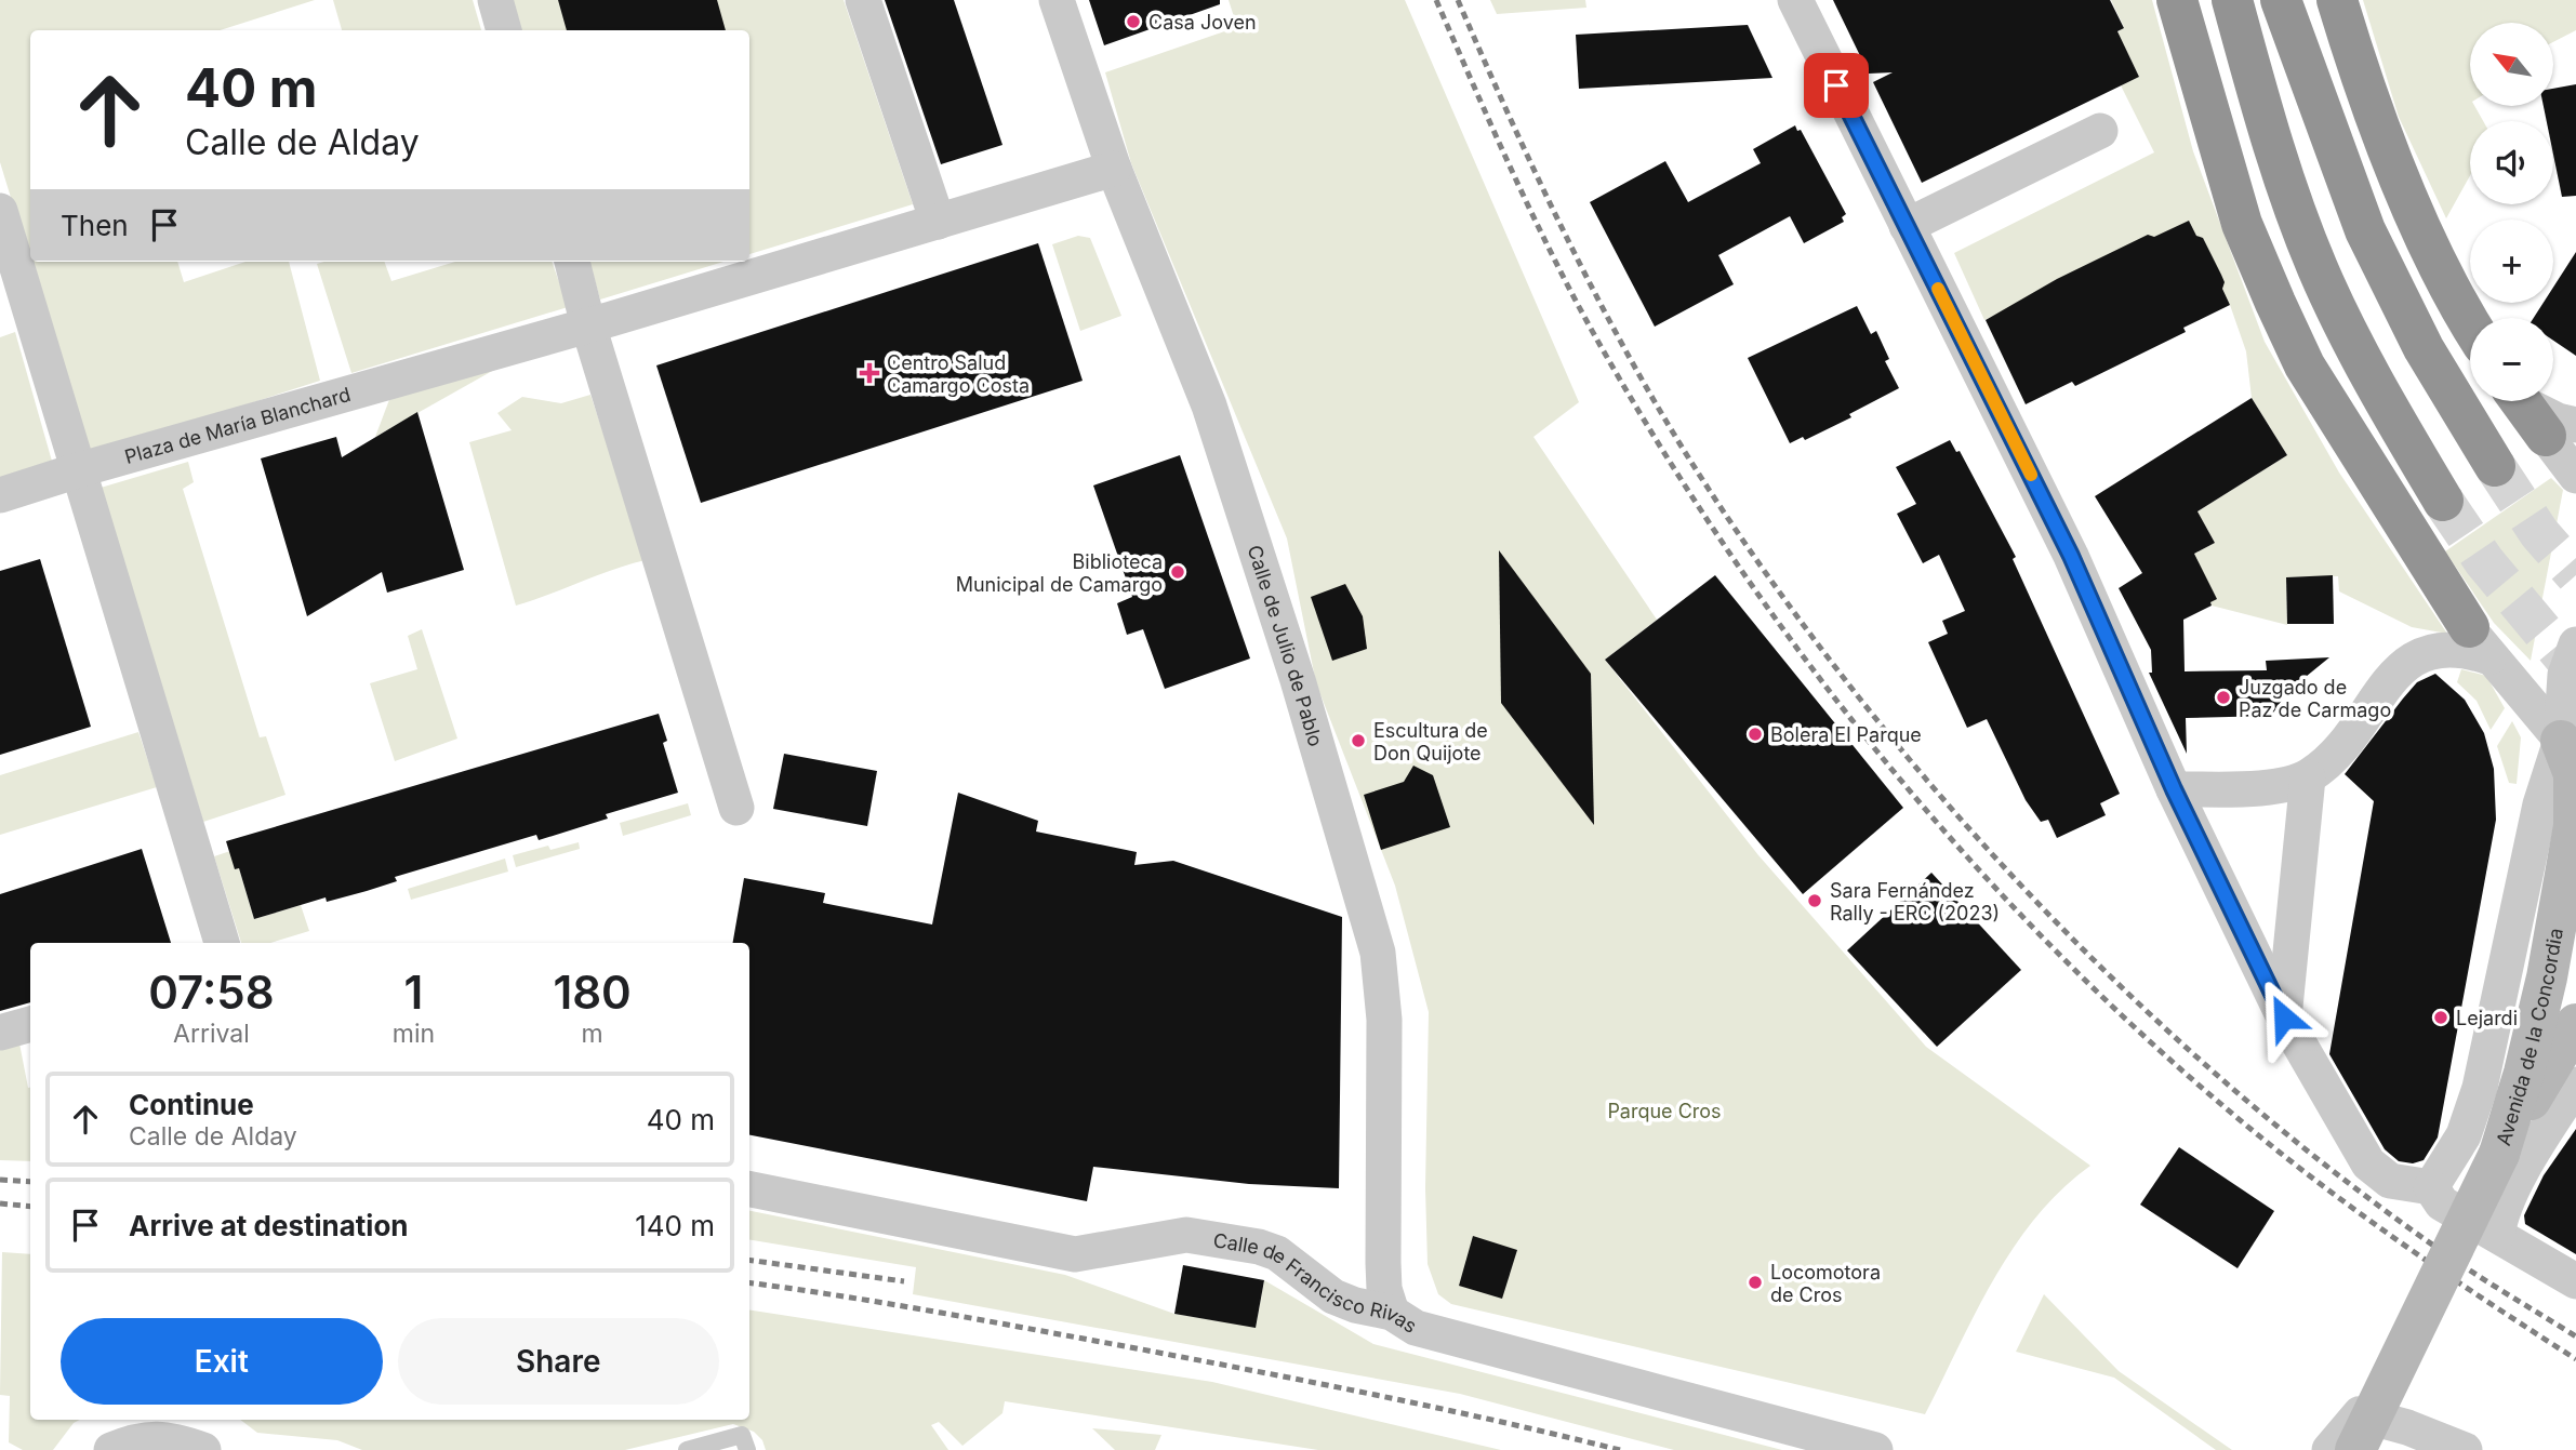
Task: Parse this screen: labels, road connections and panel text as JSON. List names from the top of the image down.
{
  "streets": {
    "street": [
      "Plaza de María Blanchard",
      "Calle de Julio de Pablo",
      "Avenida de la Concordia",
      "Calle de Francisco Rivas"
    ]
  },
  "crossings": [
    ["Plaza de María Blanchard", "Calle de Julio de Pablo"],
    ["Calle de Julio de Pablo", "Calle de Francisco Rivas"]
  ],
  "parks": ["Parque Cros"],
  "places": {
    "other": [
      "Casa Joven",
      "Biblioteca Municipal de Camargo",
      "Juzgado de Paz de Carmago",
      "Bolera El Parque",
      "Escultura de Don Quijote",
      "Sara Fernández Rally - ERC (2023)",
      "Lejardi",
      "Locomotora de Cros"
    ],
    "health": ["Centro Salud Camargo Costa"]
  },
  "north": "top left",
  "page": {
    "map_buttons": ["+", "−"],
    "turn": ["40 m", "Calle de Alday"],
    "then": "Then",
    "eta": [
      "07:58",
      "Arrival",
      "1",
      "min",
      "180",
      "m"
    ],
    "list": [
      {
        "name": "Continue",
        "note": "Calle de Alday",
        "value": "40 m"
      },
      {
        "name": "Arrive at destination",
        "value": "140 m"
      }
    ],
    "buttons": ["Exit", "Share"]
  }
}
